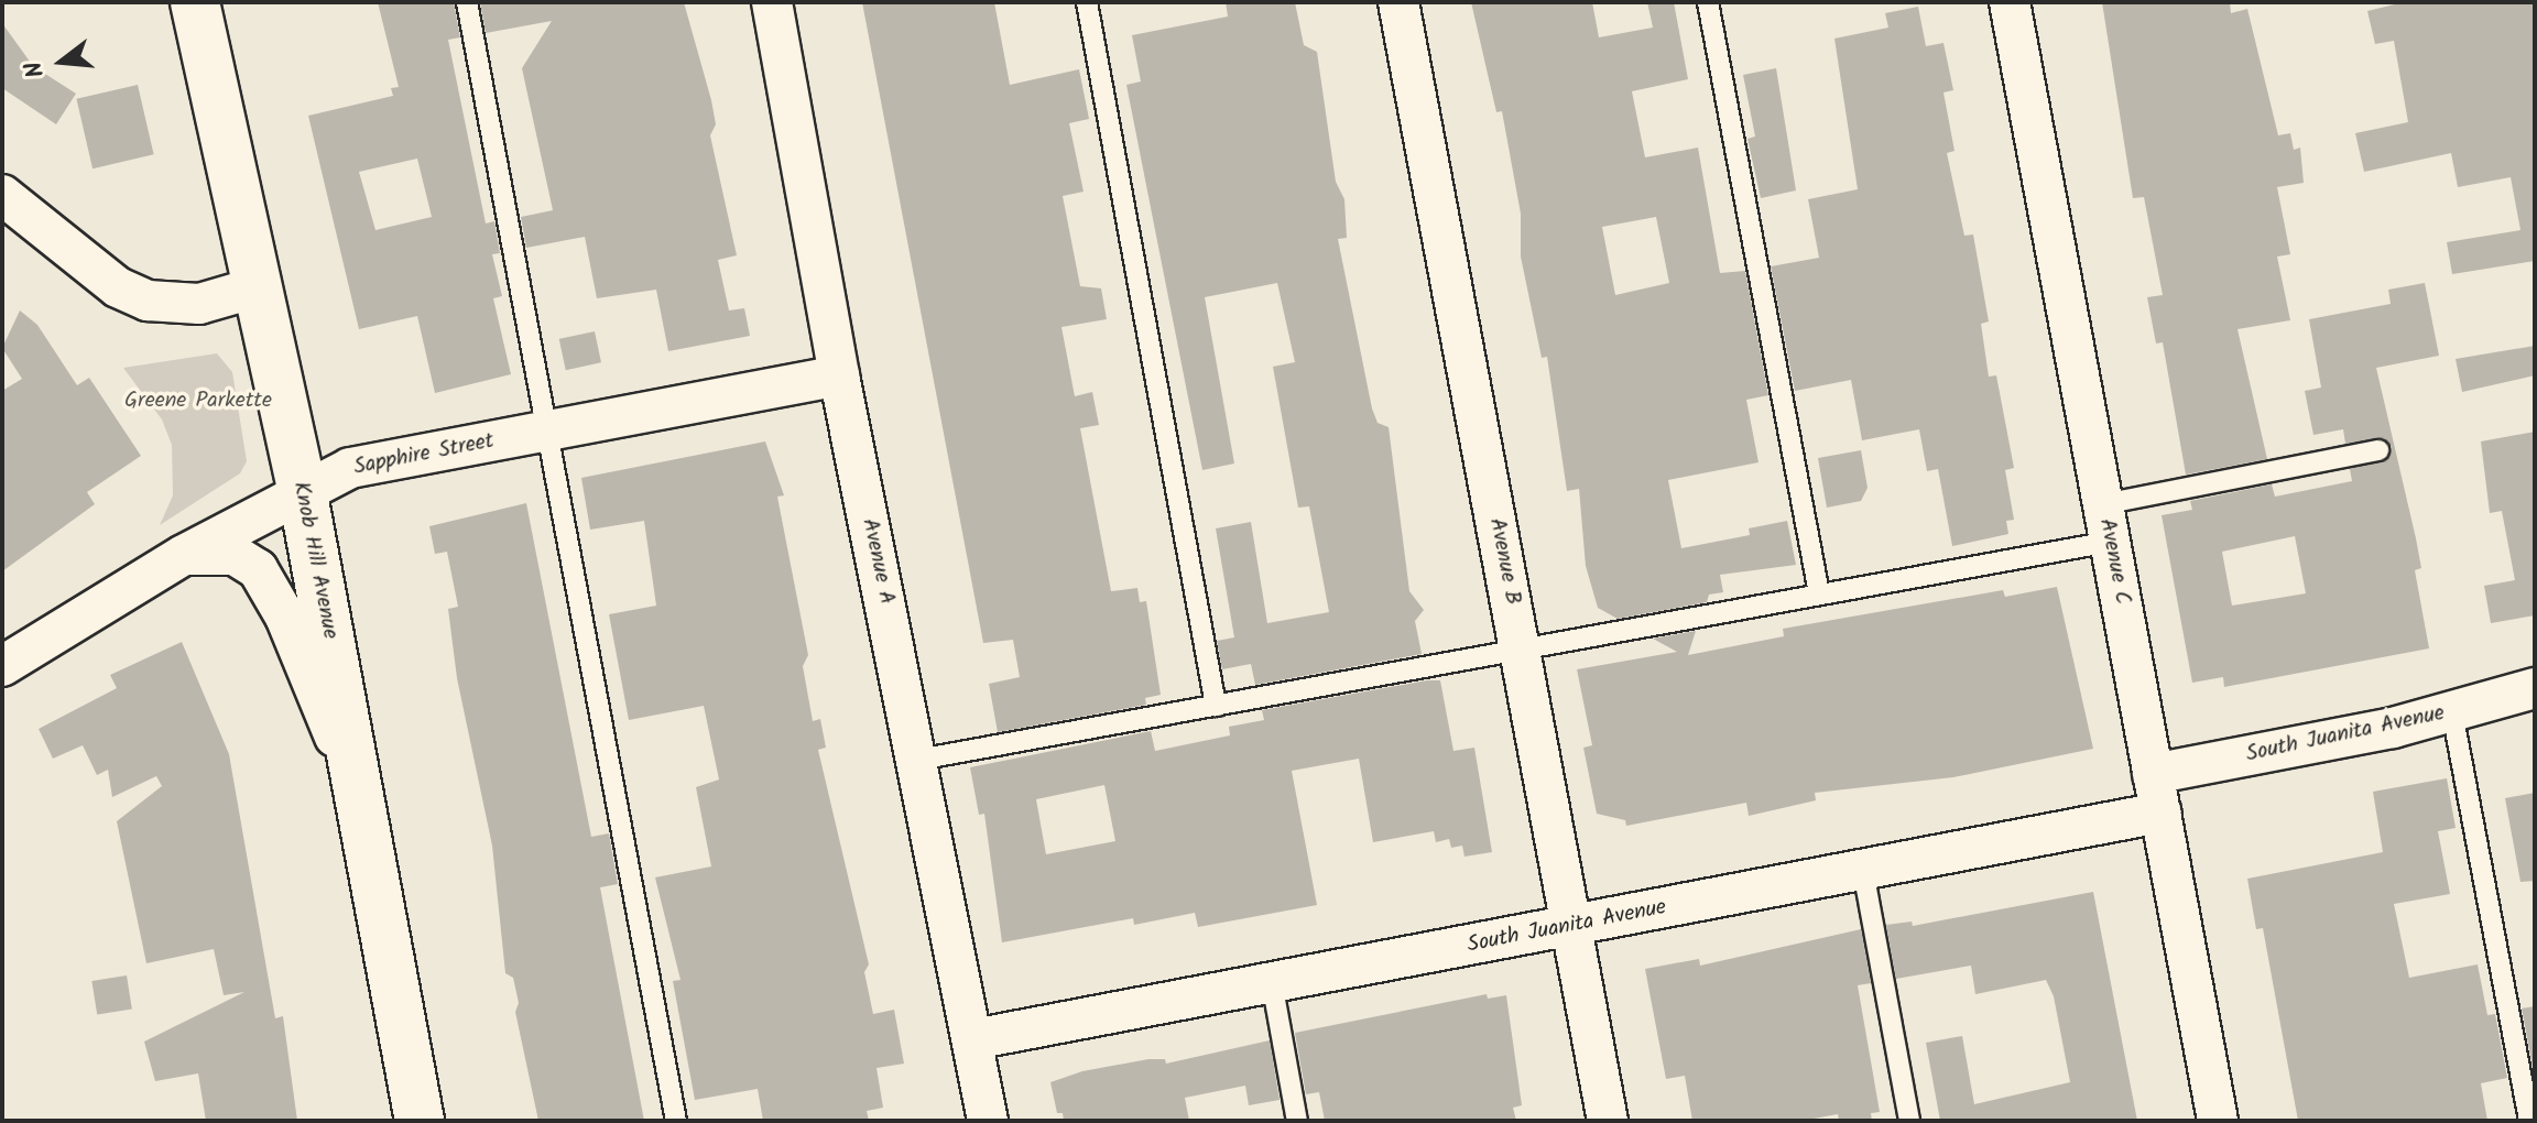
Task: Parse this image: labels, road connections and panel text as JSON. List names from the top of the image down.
{
  "streets": {
    "street": [
      "Sapphire Street",
      "Knob Hill Avenue",
      "Avenue A",
      "Avenue B",
      "Avenue C",
      "South Juanita Avenue"
    ]
  },
  "crossings": [
    ["Sapphire Street", "Knob Hill Avenue"],
    ["Sapphire Street", "Avenue A"],
    ["Avenue A", "South Juanita Avenue"],
    ["Avenue B", "South Juanita Avenue"],
    ["Avenue C", "South Juanita Avenue"]
  ],
  "parks": ["Greene Parkette"],
  "north": "left"
}
